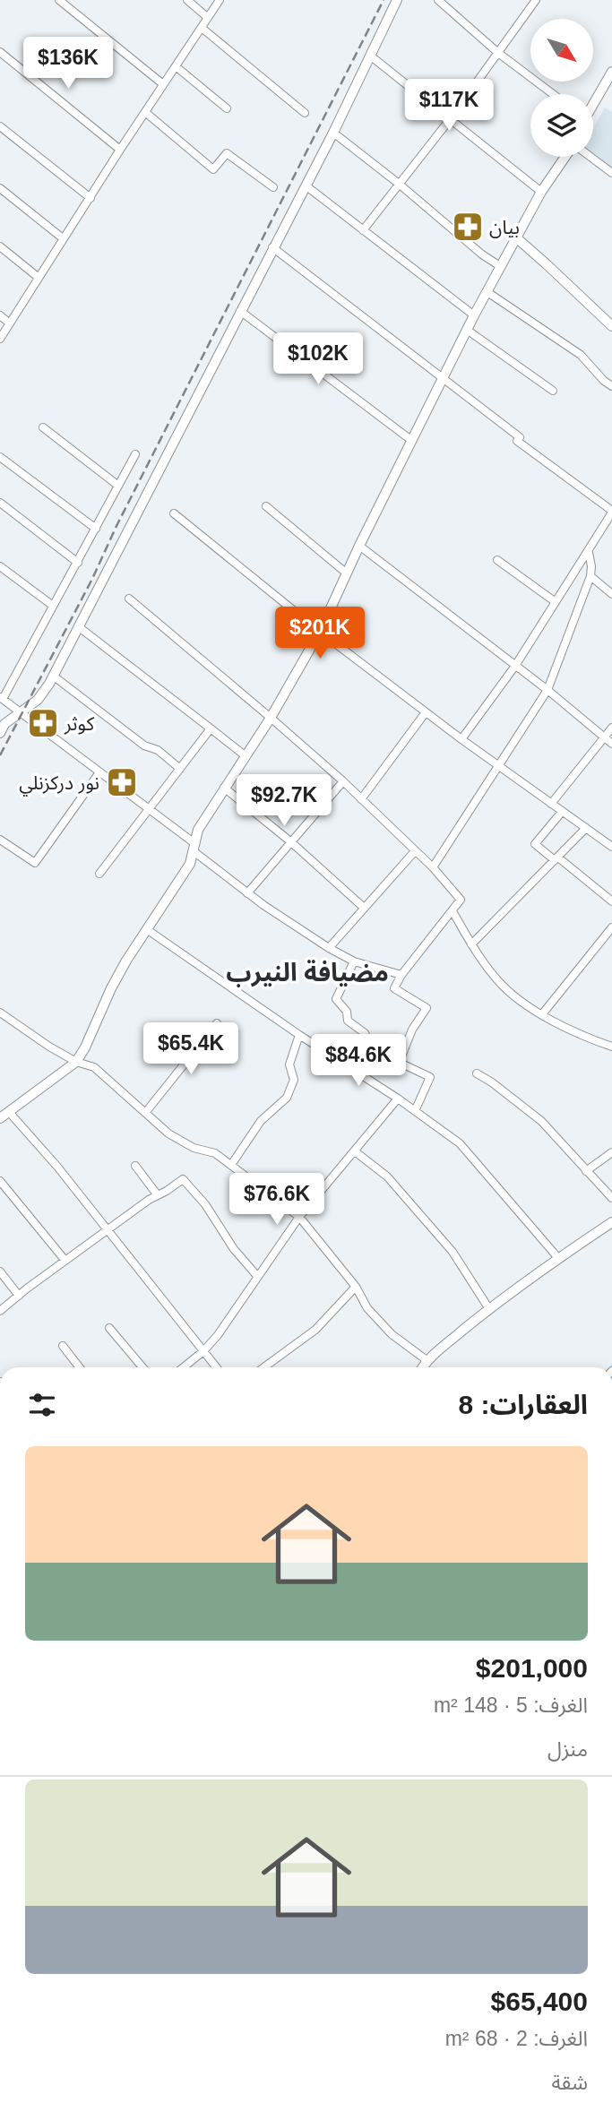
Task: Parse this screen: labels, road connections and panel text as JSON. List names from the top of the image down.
{
  "districts": ["مضيافة النيرب"],
  "places": {
    "pharmacy": ["بيان", "كوثر", "نور دركزنلي"]
  },
  "north": "bottom right",
  "page": {
    "price": [
      "$136K",
      "$117K",
      "$102K",
      "$201K",
      "$92.7K",
      "$65.4K",
      "$84.6K",
      "$76.6K"
    ],
    "heading": "العقارات: 8",
    "list": [
      {
        "name": "$201,000",
        "note": "الغرف: 5 · 148 m² · منزل"
      },
      {
        "name": "$65,400",
        "note": "الغرف: 2 · 68 m² · شقة"
      }
    ]
  }
}
